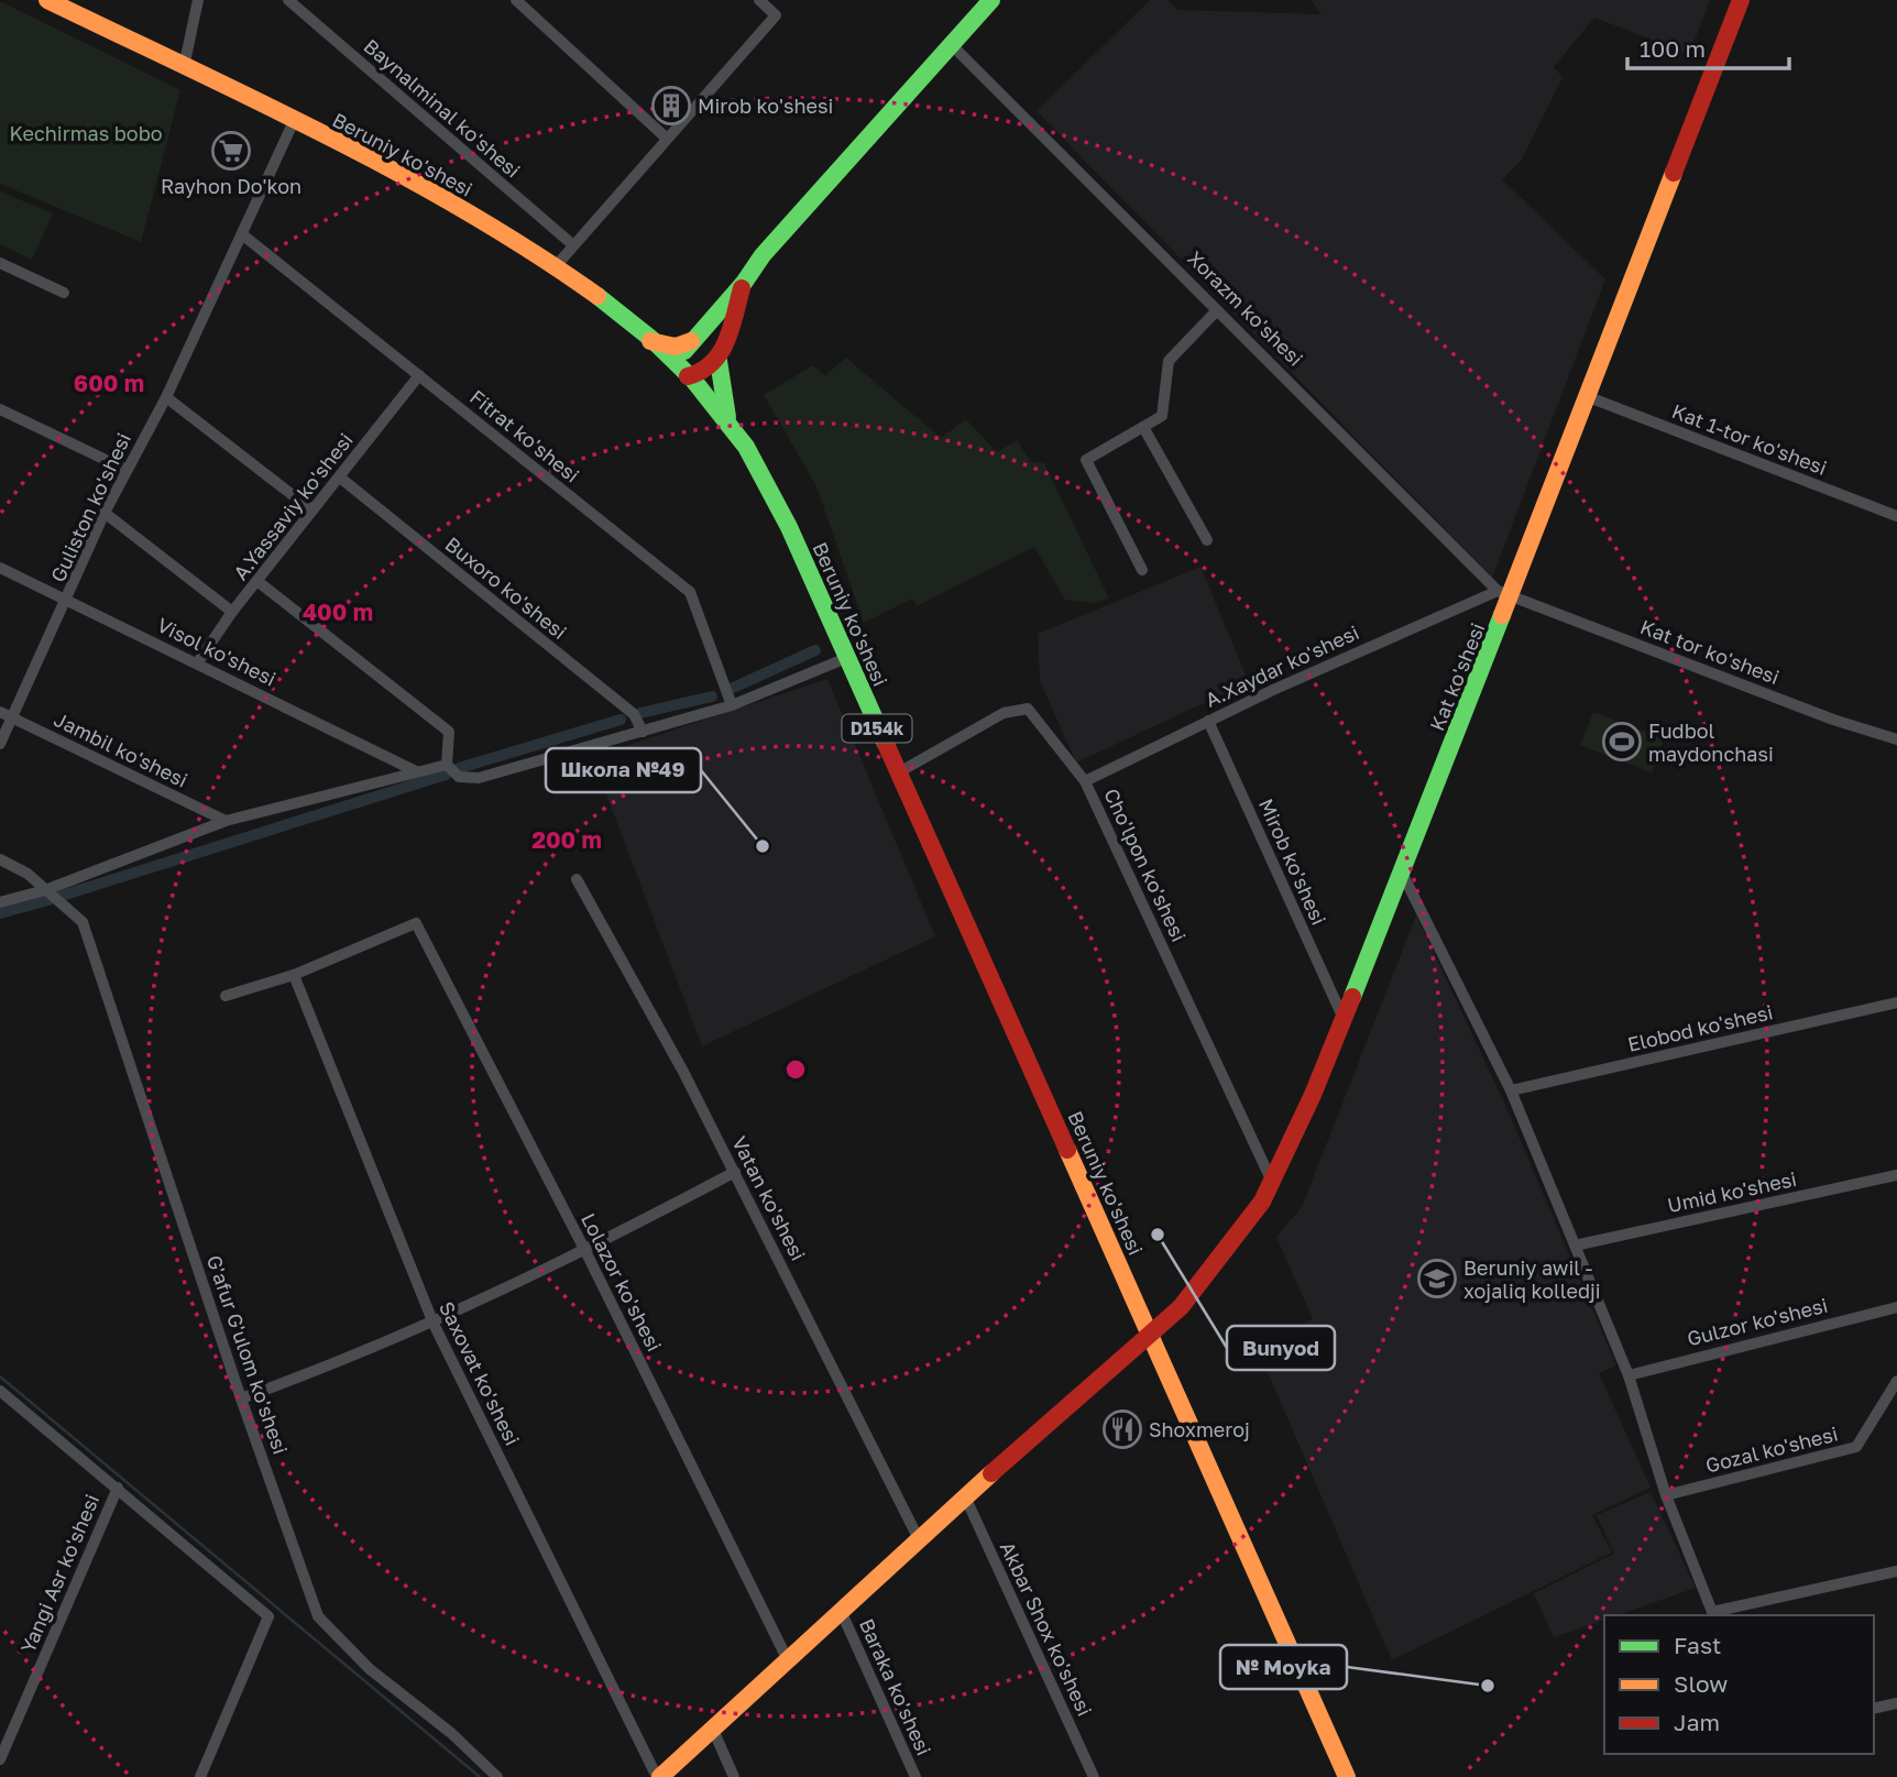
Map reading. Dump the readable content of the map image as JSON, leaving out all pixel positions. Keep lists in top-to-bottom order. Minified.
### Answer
{"streets":{"street":["Baynalminal ko'shesi","Beruniy ko'shesi","Xorazm ko'shesi","Fitrat ko'shesi","Kat 1-tor ko'shesi","A.Yassaviy ko'shesi","Guliston ko'shesi","Buxoro ko'shesi","Visol ko'shesi","Kat tor ko'shesi","A.Xaydar ko'shesi","Kat ko'shesi","D154k","Jambil ko'shesi","Mirob ko'shesi","Cho'lpon ko'shesi","Elobod ko'shesi","Umid ko'shesi","Vatan ko'shesi","Lolazor ko'shesi","Gulzor ko'shesi","G'afur G'ulom ko'shesi","Saxovat ko'shesi","Gozal ko'shesi","Yangi Asr ko'shesi","Akbar Shox ko'shesi","Baraka ko'shesi"]},"crossings":[["Beruniy ko'shesi","Guliston ko'shesi"],["Beruniy ko'shesi","Kat ko'shesi"],["Beruniy ko'shesi","Cho'lpon ko'shesi"],["Xorazm ko'shesi","Kat tor ko'shesi"],["Xorazm ko'shesi","A.Xaydar ko'shesi"],["Xorazm ko'shesi","Kat ko'shesi"],["Fitrat ko'shesi","A.Yassaviy ko'shesi"],["Fitrat ko'shesi","Guliston ko'shesi"],["Kat 1-tor ko'shesi","Kat ko'shesi"],["A.Yassaviy ko'shesi","Buxoro ko'shesi"],["A.Yassaviy ko'shesi","Visol ko'shesi"],["Guliston ko'shesi","Visol ko'shesi"],["Guliston ko'shesi","Jambil ko'shesi"],["Kat tor ko'shesi","A.Xaydar ko'shesi"],["Kat tor ko'shesi","Kat ko'shesi"],["A.Xaydar ko'shesi","Kat ko'shesi"],["A.Xaydar ko'shesi","Mirob ko'shesi"],["A.Xaydar ko'shesi","Cho'lpon ko'shesi"],["Kat ko'shesi","Mirob ko'shesi"],["Kat ko'shesi","Cho'lpon ko'shesi"],["Kat ko'shesi","Vatan ko'shesi"],["Kat ko'shesi","Lolazor ko'shesi"],["Kat ko'shesi","Saxovat ko'shesi"],["Kat ko'shesi","Akbar Shox ko'shesi"],["Kat ko'shesi","Baraka ko'shesi"],["Lolazor ko'shesi","Saxovat ko'shesi"]],"parks":["Kechirmas bobo"],"places":{"building":["Mirob ko'shesi"],"supermarket":["Rayhon Do'kon"],"sports":["Fudbol maydonchasi"],"other":["Школа №49","Bunyod","№ Moyka"],"school or university":["Beruniy awil - xojaliq kolledji"],"restaurant":["Shoxmeroj"]},"legend":["Fast","Slow","Jam"],"scale_bar":"100 m","rings":["600 m","400 m","200 m"]}
